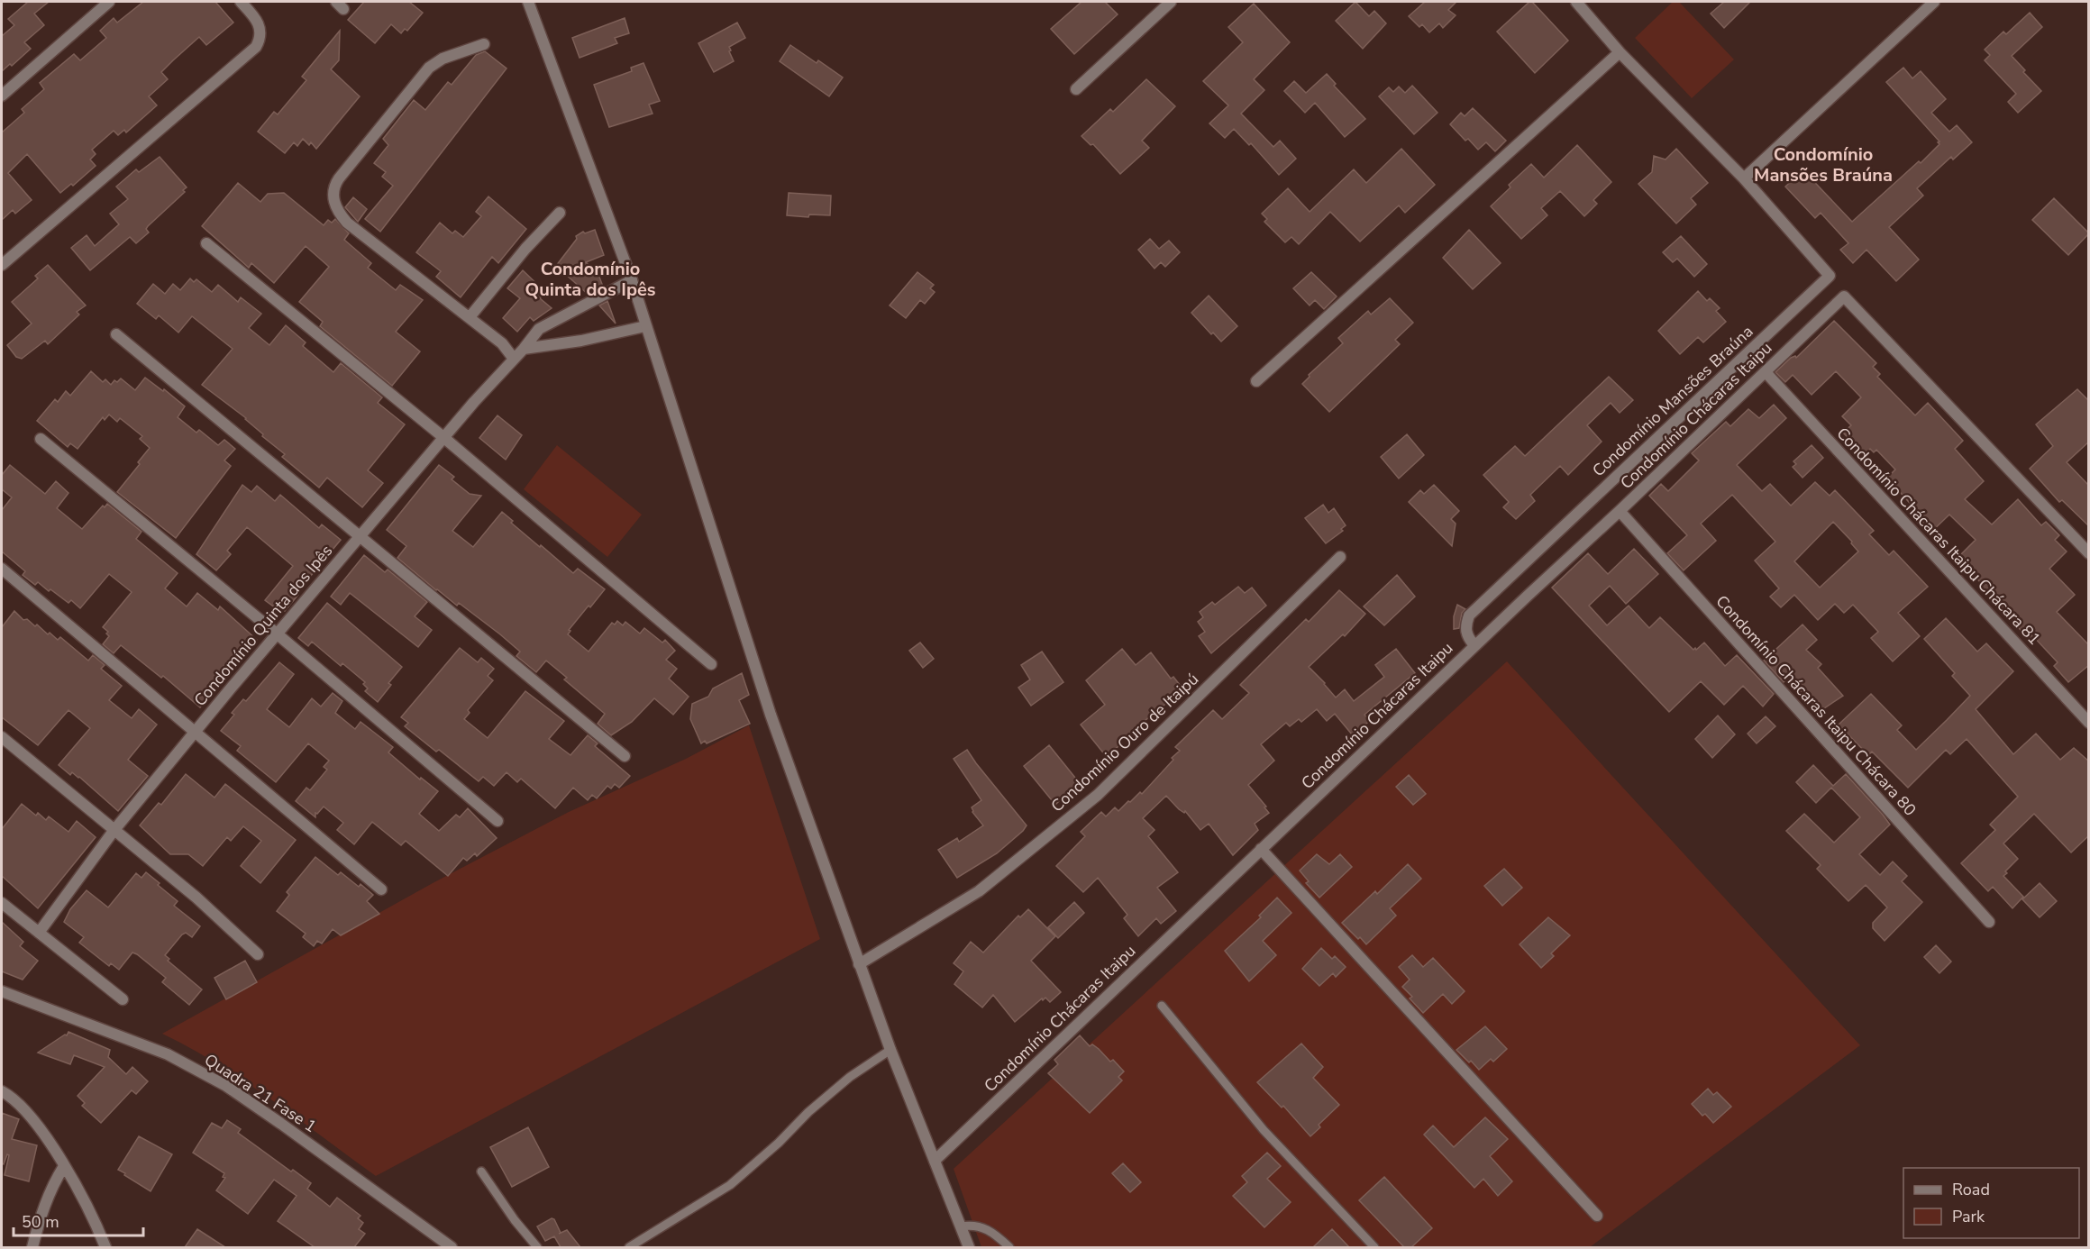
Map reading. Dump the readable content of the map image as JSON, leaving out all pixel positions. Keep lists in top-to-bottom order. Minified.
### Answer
{"streets":{"street":["Condomínio Mansões Braúna","Condomínio Chácaras Itaipu","Condomínio Chácaras Itaipu Chácara 81","Condomínio Quinta dos Ipês","Condomínio Chácaras Itaipu Chácara 80","Condomínio Ouro de Itaipú","Quadra 21 Fase 1"]},"crossings":[["Condomínio Mansões Braúna","Condomínio Chácaras Itaipu"],["Condomínio Chácaras Itaipu","Condomínio Chácaras Itaipu Chácara 81"],["Condomínio Chácaras Itaipu","Condomínio Chácaras Itaipu Chácara 80"]],"districts":["Condomínio Mansões Braúna","Condomínio Quinta dos Ipês"],"legend":["Road","Park"],"scale_bar":"50 m"}
